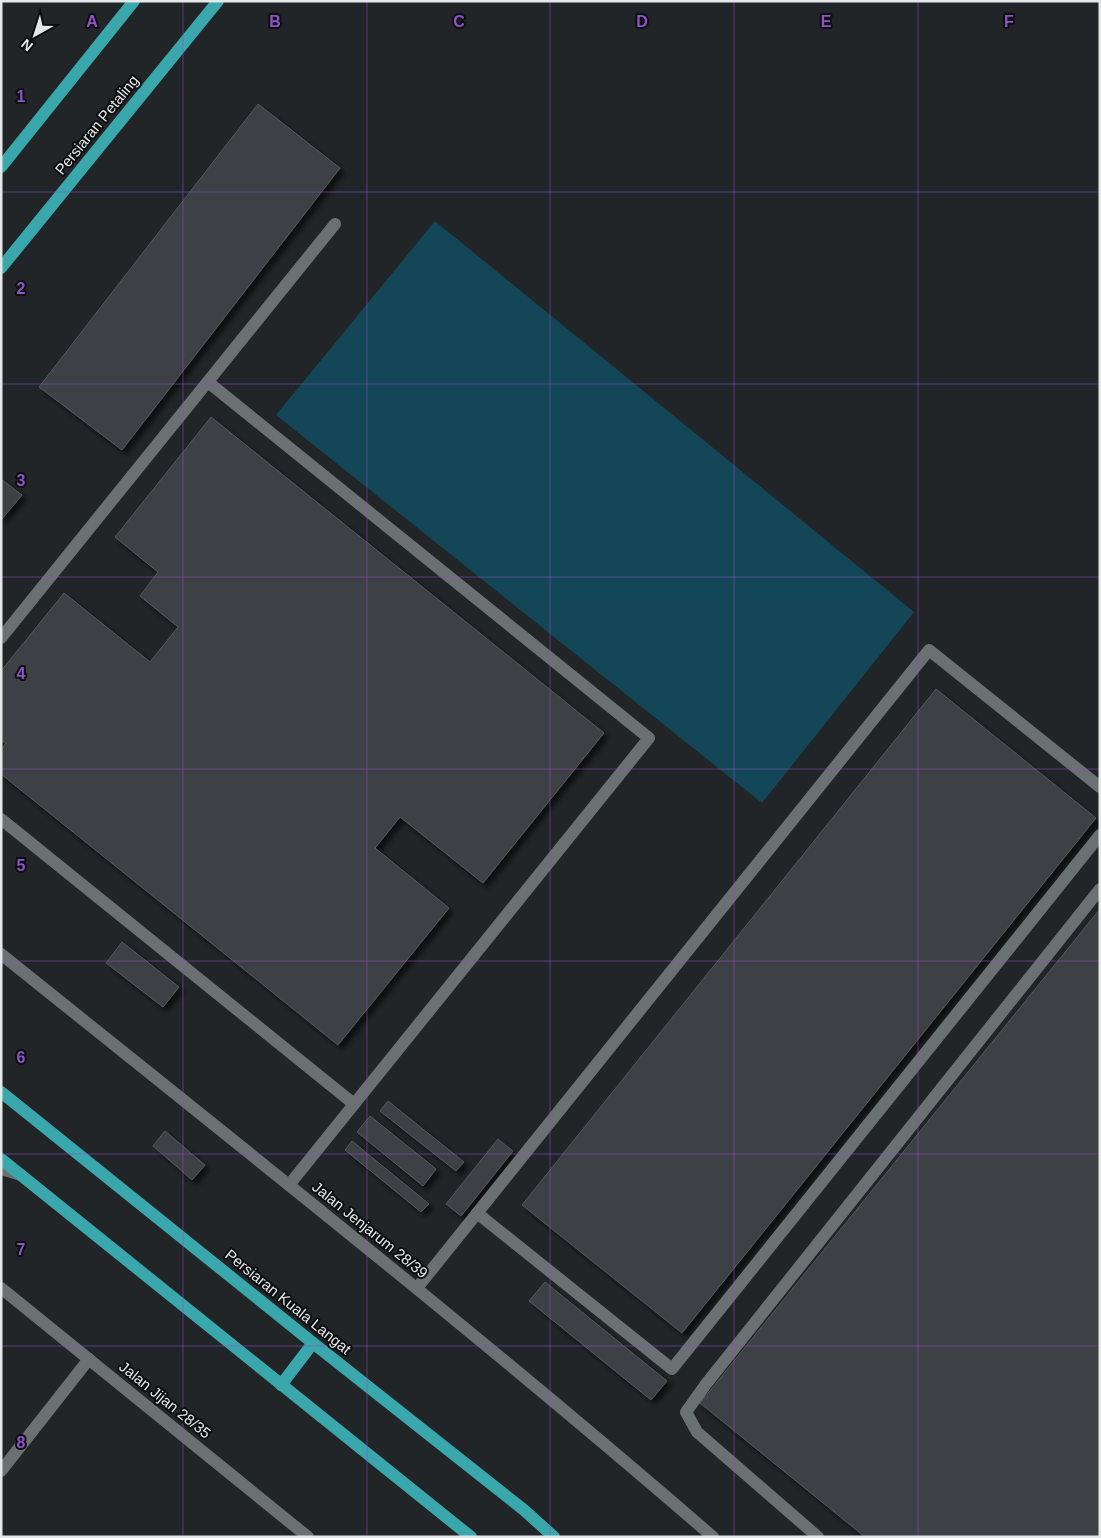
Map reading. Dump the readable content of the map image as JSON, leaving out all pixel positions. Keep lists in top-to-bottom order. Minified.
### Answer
{"streets":{"main road":["Persiaran Petaling","Persiaran Kuala Langat"],"street":["Jalan Jenjarum 28/39","Jalan Jijan 28/35"]},"north":"bottom left","grid":{"columns":["A","B","C","D","E","F"],"rows":["1","2","3","4","5","6","7","8"]}}
